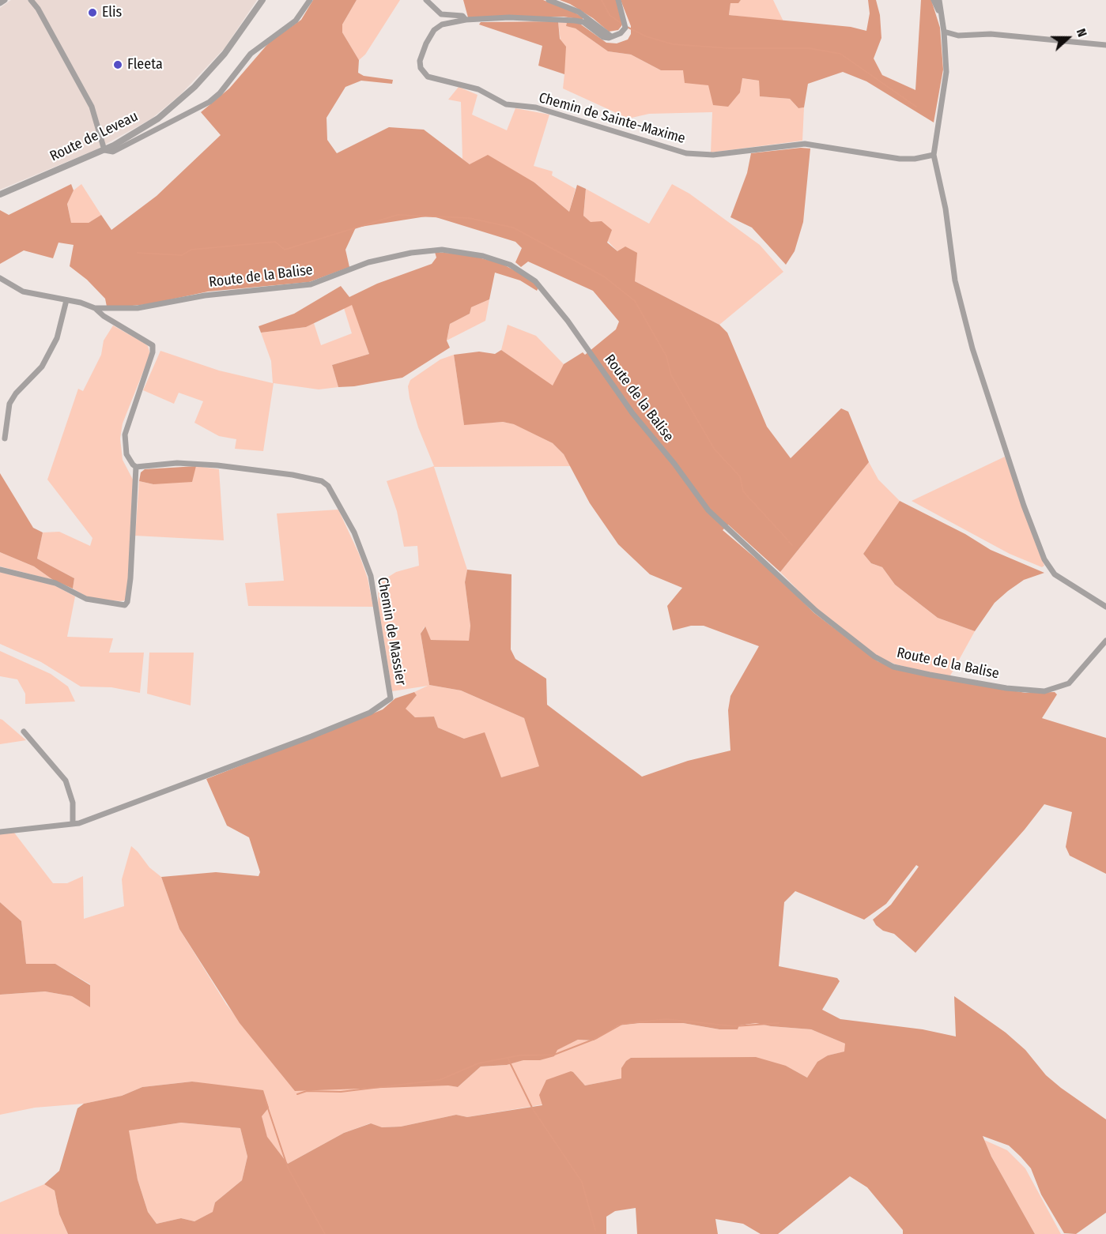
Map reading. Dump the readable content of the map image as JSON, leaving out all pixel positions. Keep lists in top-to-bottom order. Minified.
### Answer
{"streets":{"street":["Chemin de Sainte-Maxime","Route de Leveau","Route de la Balise","Chemin de Massier"]},"places":["Elis","Fleeta"],"north":"right"}
